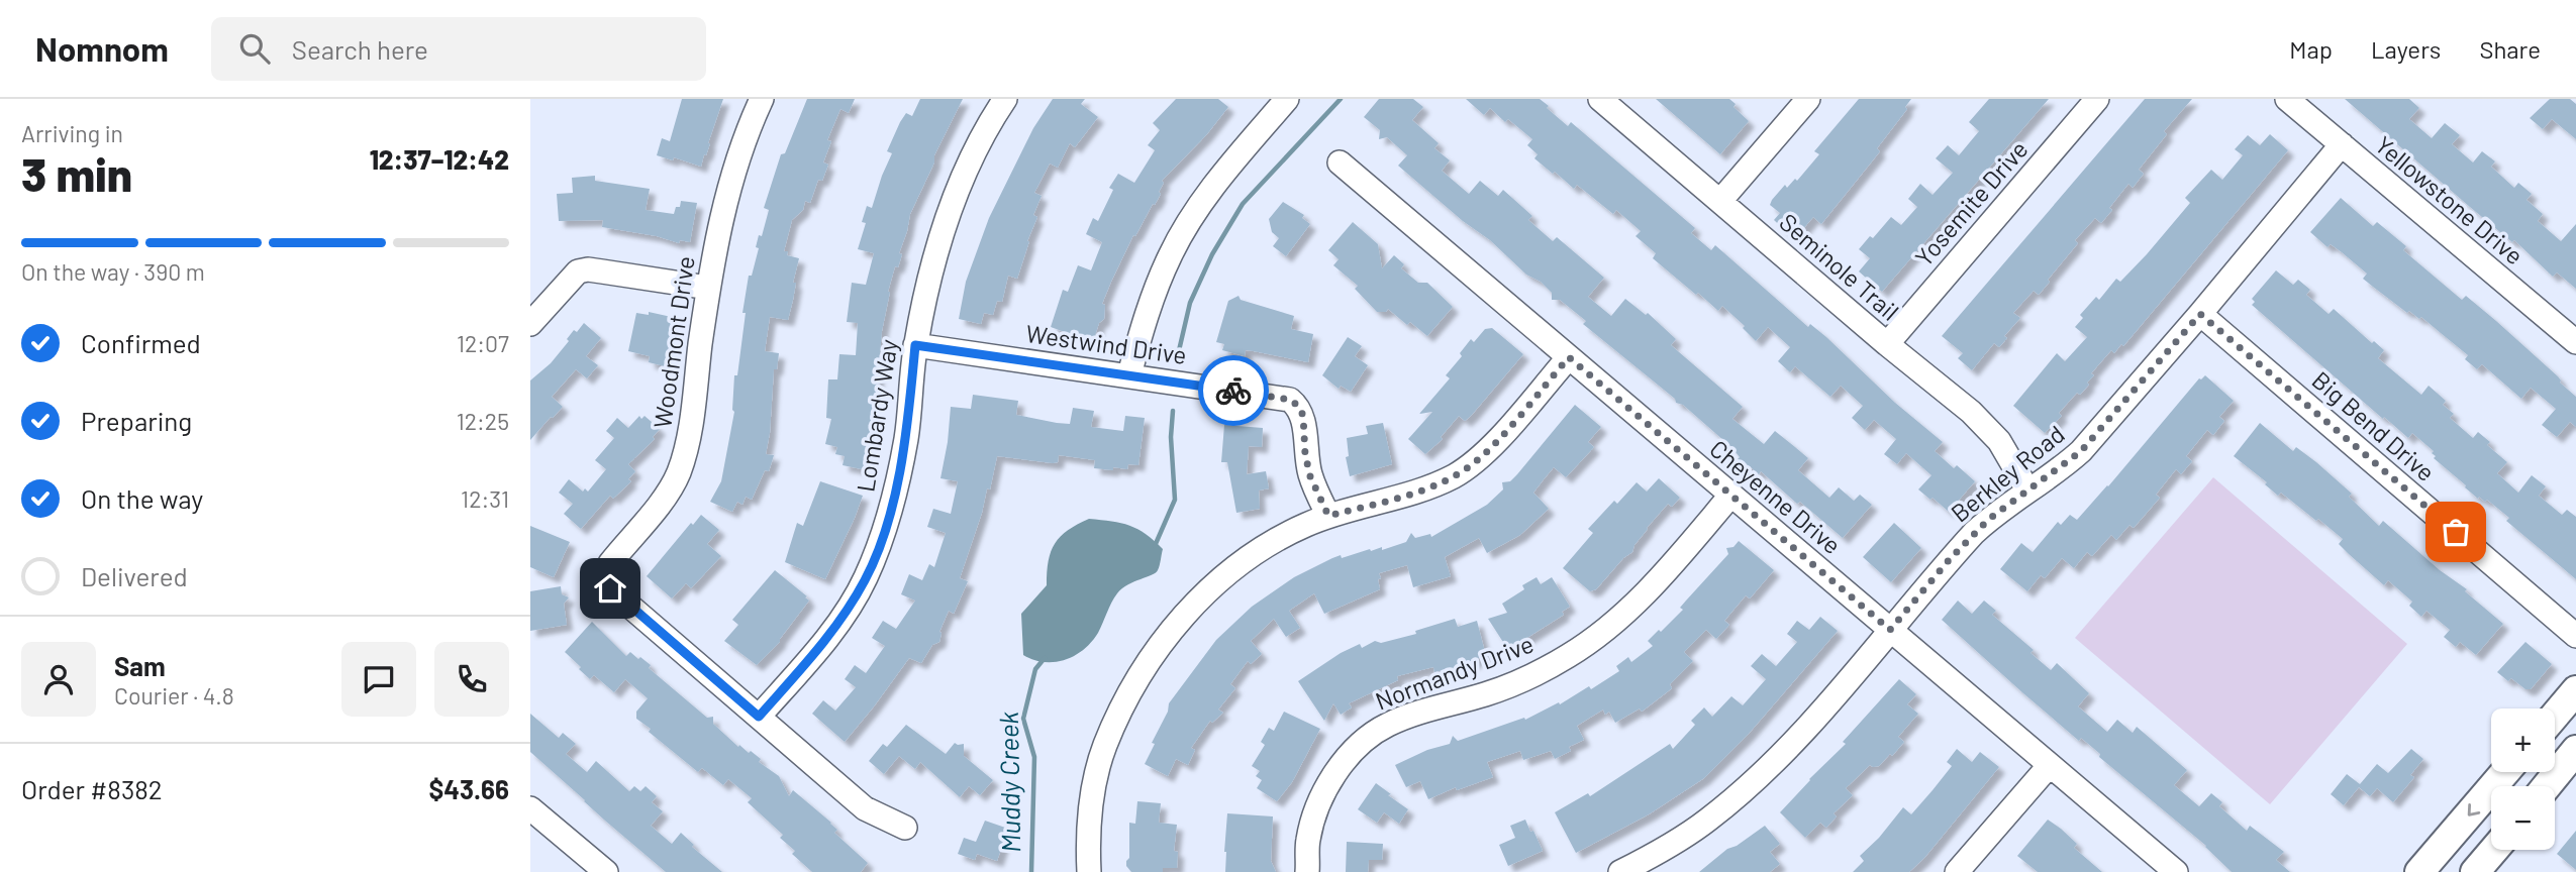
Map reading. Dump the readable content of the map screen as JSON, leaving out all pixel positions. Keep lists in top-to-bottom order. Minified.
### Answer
{"streets":{"street":["Yellowstone Drive","Yosemite Drive","Seminole Trail","Woodmont Drive","Westwind Drive","Lombardy Way","Big Bend Drive","Berkley Road","Cheyenne Drive","Normandy Drive"]},"crossings":[["Yellowstone Drive","Berkley Road"],["Yosemite Drive","Seminole Trail"],["Seminole Trail","Berkley Road"],["Woodmont Drive","Lombardy Way"],["Westwind Drive","Lombardy Way"],["Big Bend Drive","Berkley Road"],["Berkley Road","Cheyenne Drive"],["Cheyenne Drive","Normandy Drive"]],"water":["Muddy Creek"],"page":{"header":"Nomnom","search":"Search here","nav":["Map","Layers","Share"],"heading":["3 min","Arriving in","12:37–12:42"],"panel":["Sam","Courier · 4.8","Order #8382","$43.66"],"bar":"On the way · 390 m","list":[["Confirmed","12:07"],["Preparing","12:25"],["On the way","12:31"],"Delivered"],"map_buttons":["+","−"]}}
